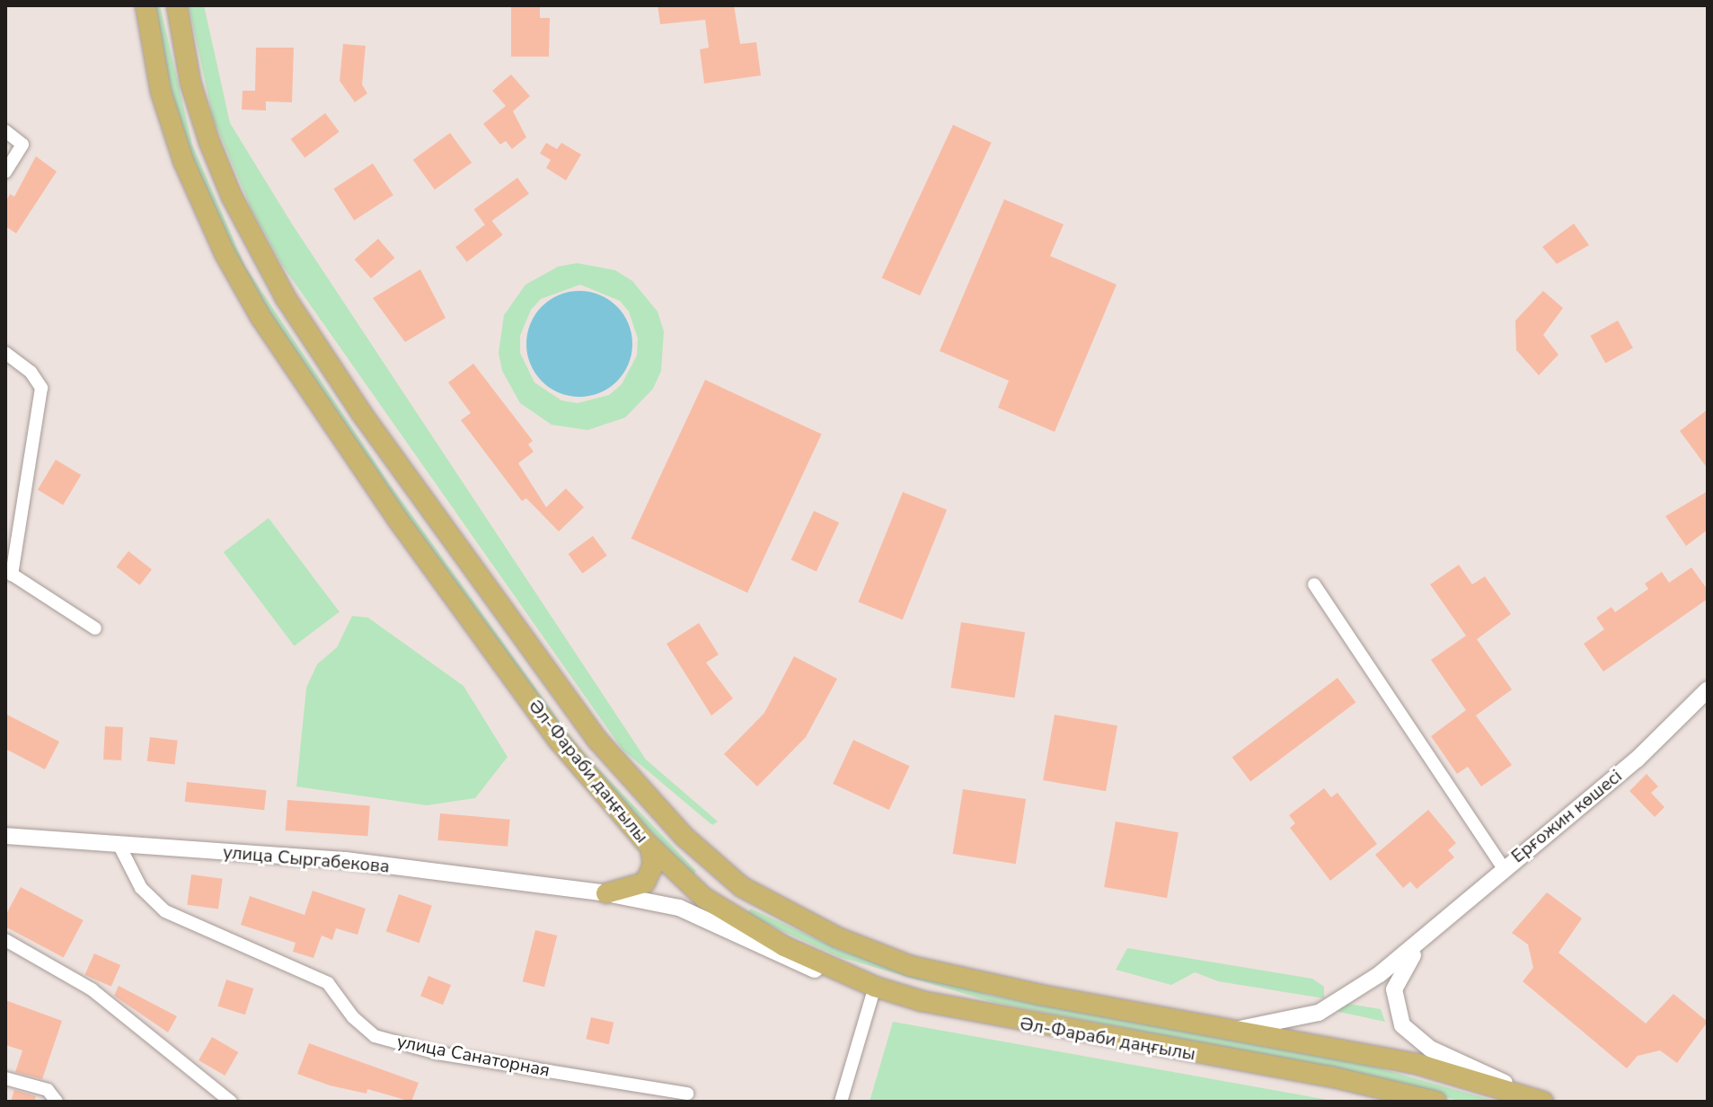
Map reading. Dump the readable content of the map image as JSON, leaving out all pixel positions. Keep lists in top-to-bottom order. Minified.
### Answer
{"streets":{"main road":["Әл-Фараби даңғылы"],"street":["Ерғожин көшесі","улица Сыргабекова","улица Санаторная"]},"crossings":[["Әл-Фараби даңғылы","Ерғожин көшесі"],["Әл-Фараби даңғылы","улица Сыргабекова"],["улица Сыргабекова","улица Санаторная"]]}
